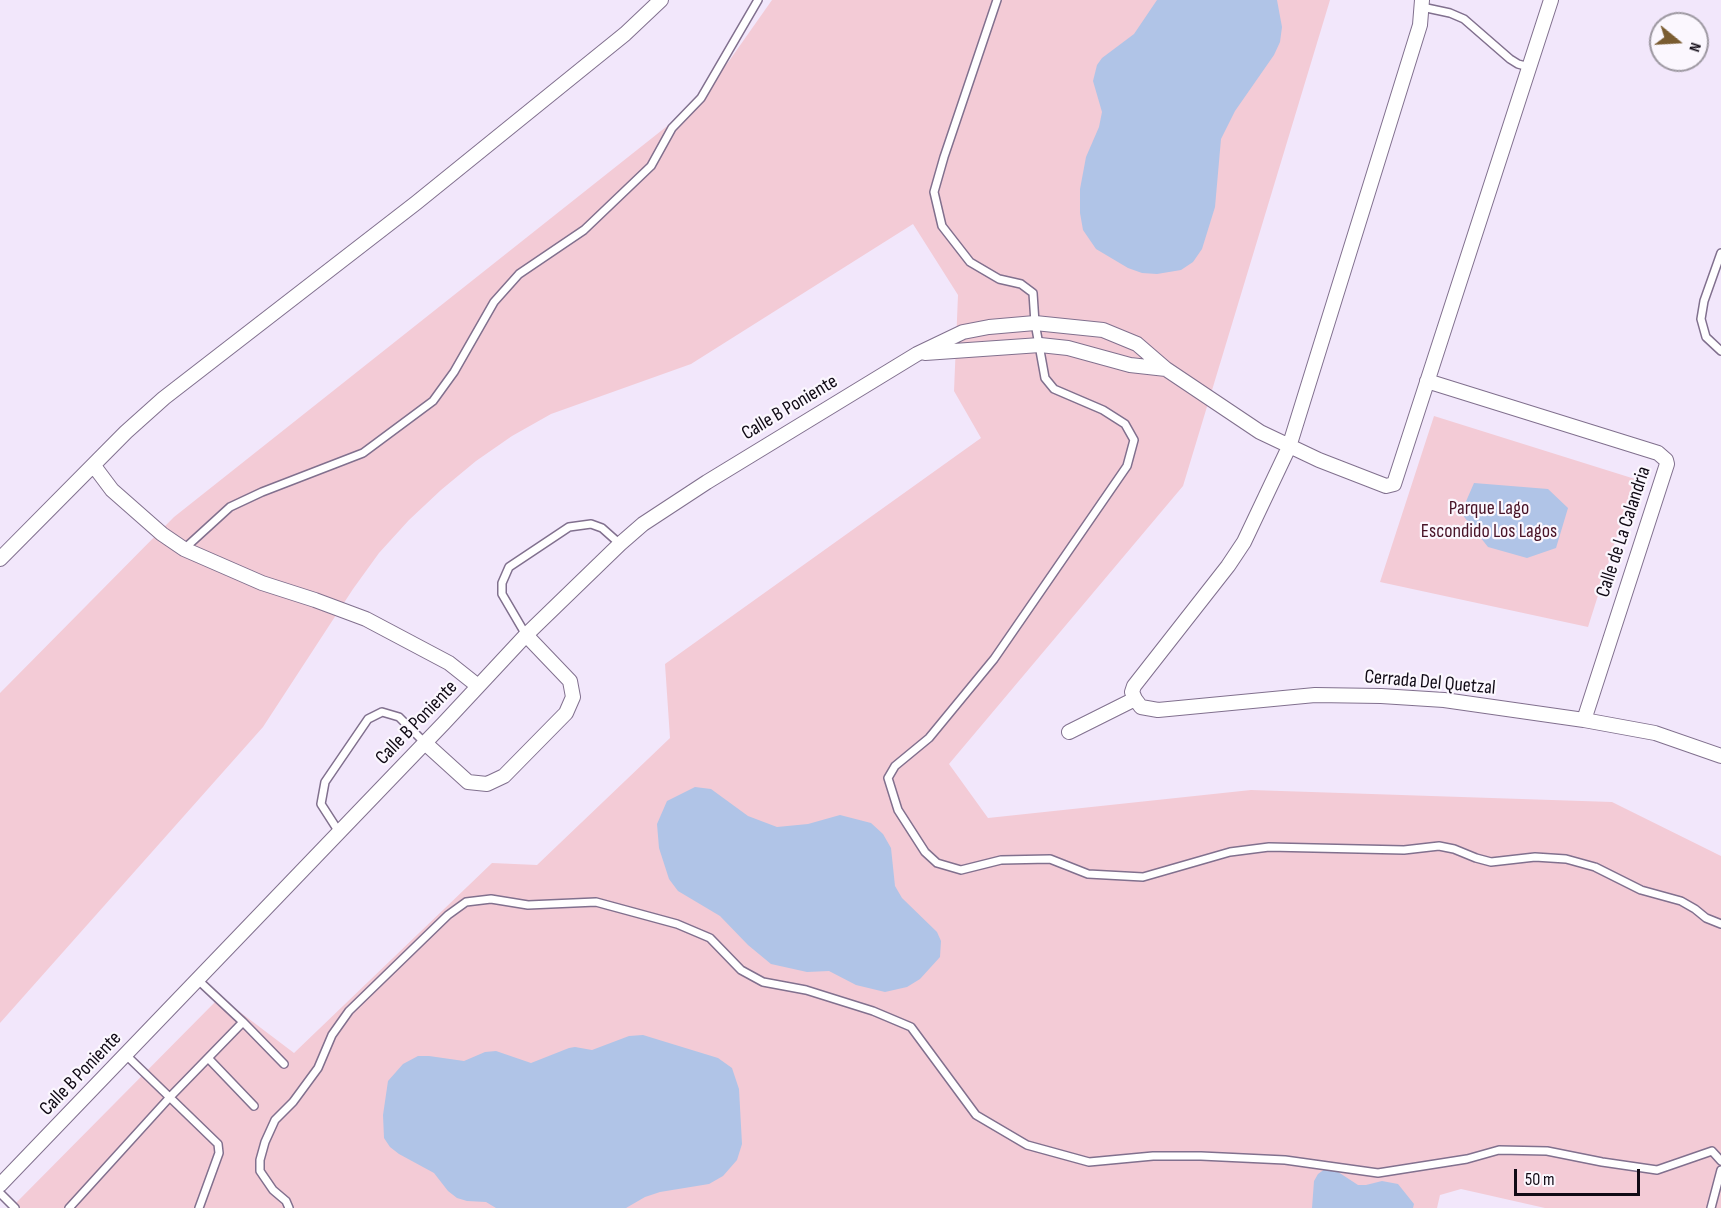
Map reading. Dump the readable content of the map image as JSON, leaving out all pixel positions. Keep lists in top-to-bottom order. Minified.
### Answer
{"streets":{"street":["Calle B Poniente","Calle de La Calandria","Cerrada Del Quetzal"]},"crossings":[["Calle de La Calandria","Cerrada Del Quetzal"]],"parks":["Parque Lago Escondido Los Lagos"],"scale_bar":"50 m","north":"right"}
